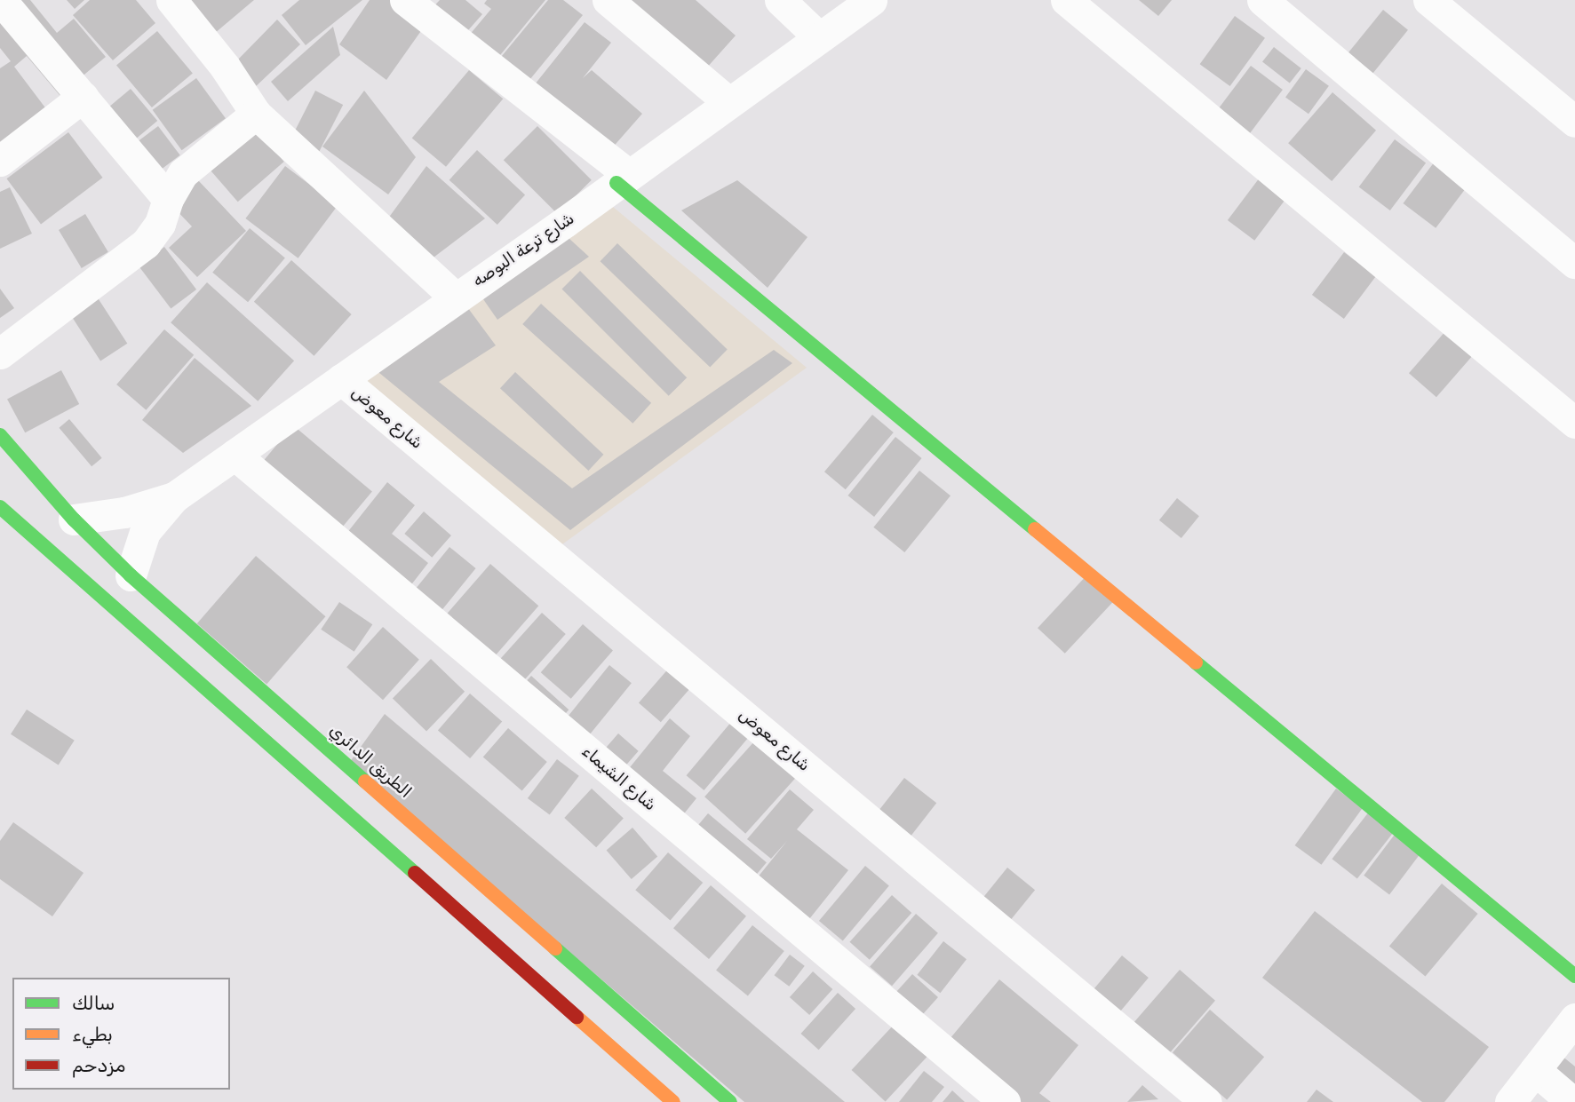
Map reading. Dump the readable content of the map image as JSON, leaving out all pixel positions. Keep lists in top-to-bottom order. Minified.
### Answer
{"streets":{"main road":["الطريق الدائري"],"street":["شارع ترعة البوصه","شارع معوض","شارع الشيماء"]},"crossings":[["شارع ترعة البوصه","شارع معوض"],["شارع ترعة البوصه","شارع الشيماء"]],"legend":["سالك","بطيء","مزدحم"]}
